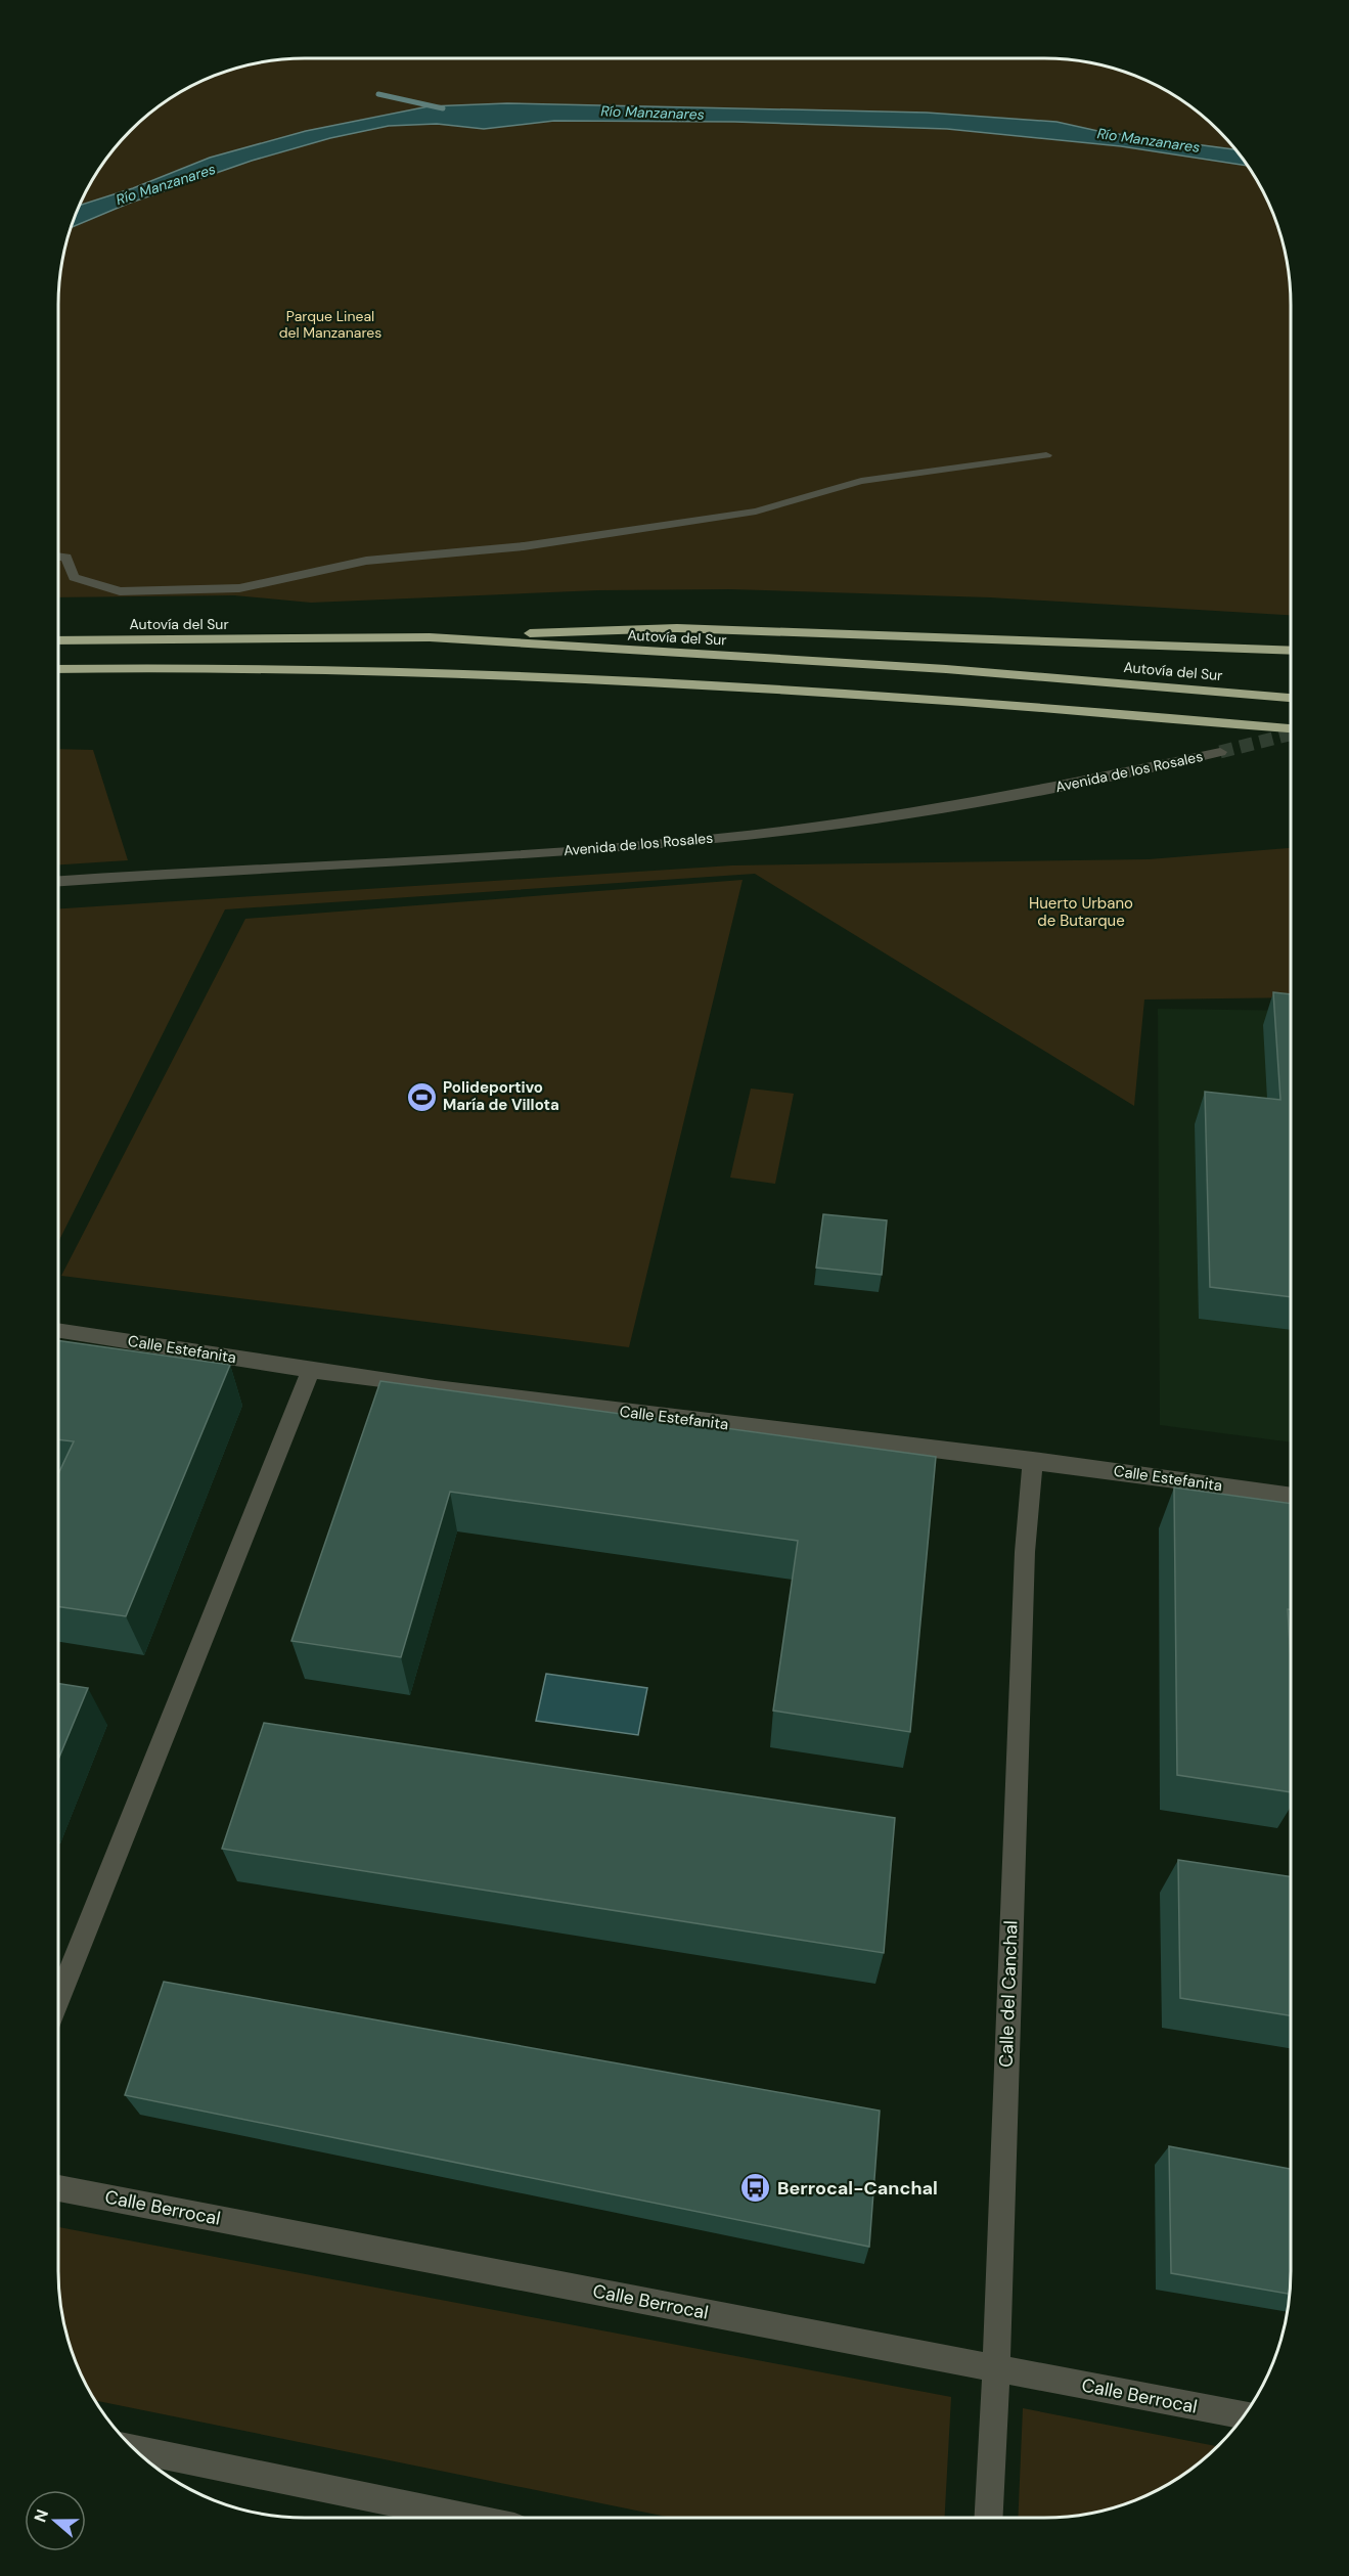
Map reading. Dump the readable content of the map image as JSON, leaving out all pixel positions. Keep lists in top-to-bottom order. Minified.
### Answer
{"streets":{"highway":["Autovía del Sur"],"street":["Avenida de los Rosales","Calle Estefanita","Calle del Canchal","Calle Berrocal"]},"crossings":[["Calle Estefanita","Calle del Canchal"],["Calle del Canchal","Calle Berrocal"]],"water":["Río Manzanares"],"parks":["Parque Lineal del Manzanares","Huerto Urbano de Butarque"],"places":{"sports":["Polideportivo María de Villota"],"bus stop":["Berrocal-Canchal"]},"north":"left"}
